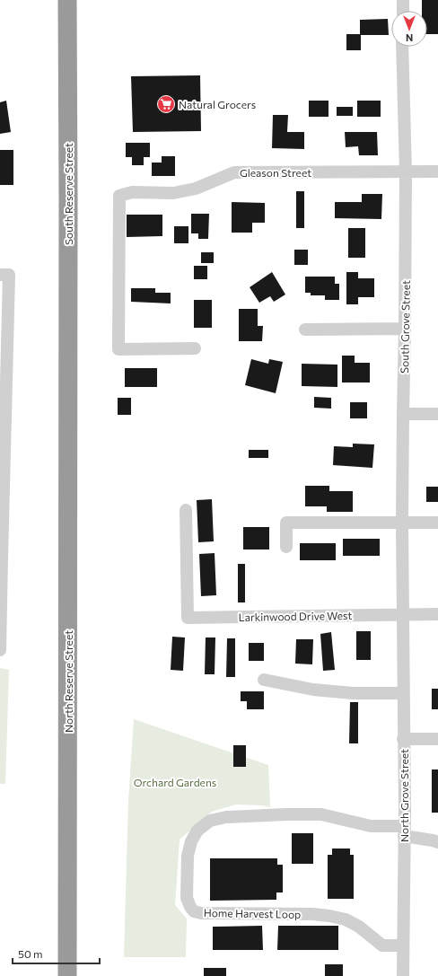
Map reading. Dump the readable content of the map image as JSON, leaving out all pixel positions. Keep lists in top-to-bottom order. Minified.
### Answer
{"streets":{"highway":["South Reserve Street","North Reserve Street"],"street":["Gleason Street","South Grove Street","Larkinwood Drive West","North Grove Street","Home Harvest Loop"]},"crossings":[["Gleason Street","South Grove Street"],["South Reserve Street","North Reserve Street"],["South Grove Street","Larkinwood Drive West"],["South Grove Street","North Grove Street"],["Larkinwood Drive West","North Grove Street"],["North Grove Street","Home Harvest Loop"]],"parks":["Orchard Gardens"],"places":{"supermarket":["Natural Grocers"]},"scale_bar":"50 m","north":"bottom"}
